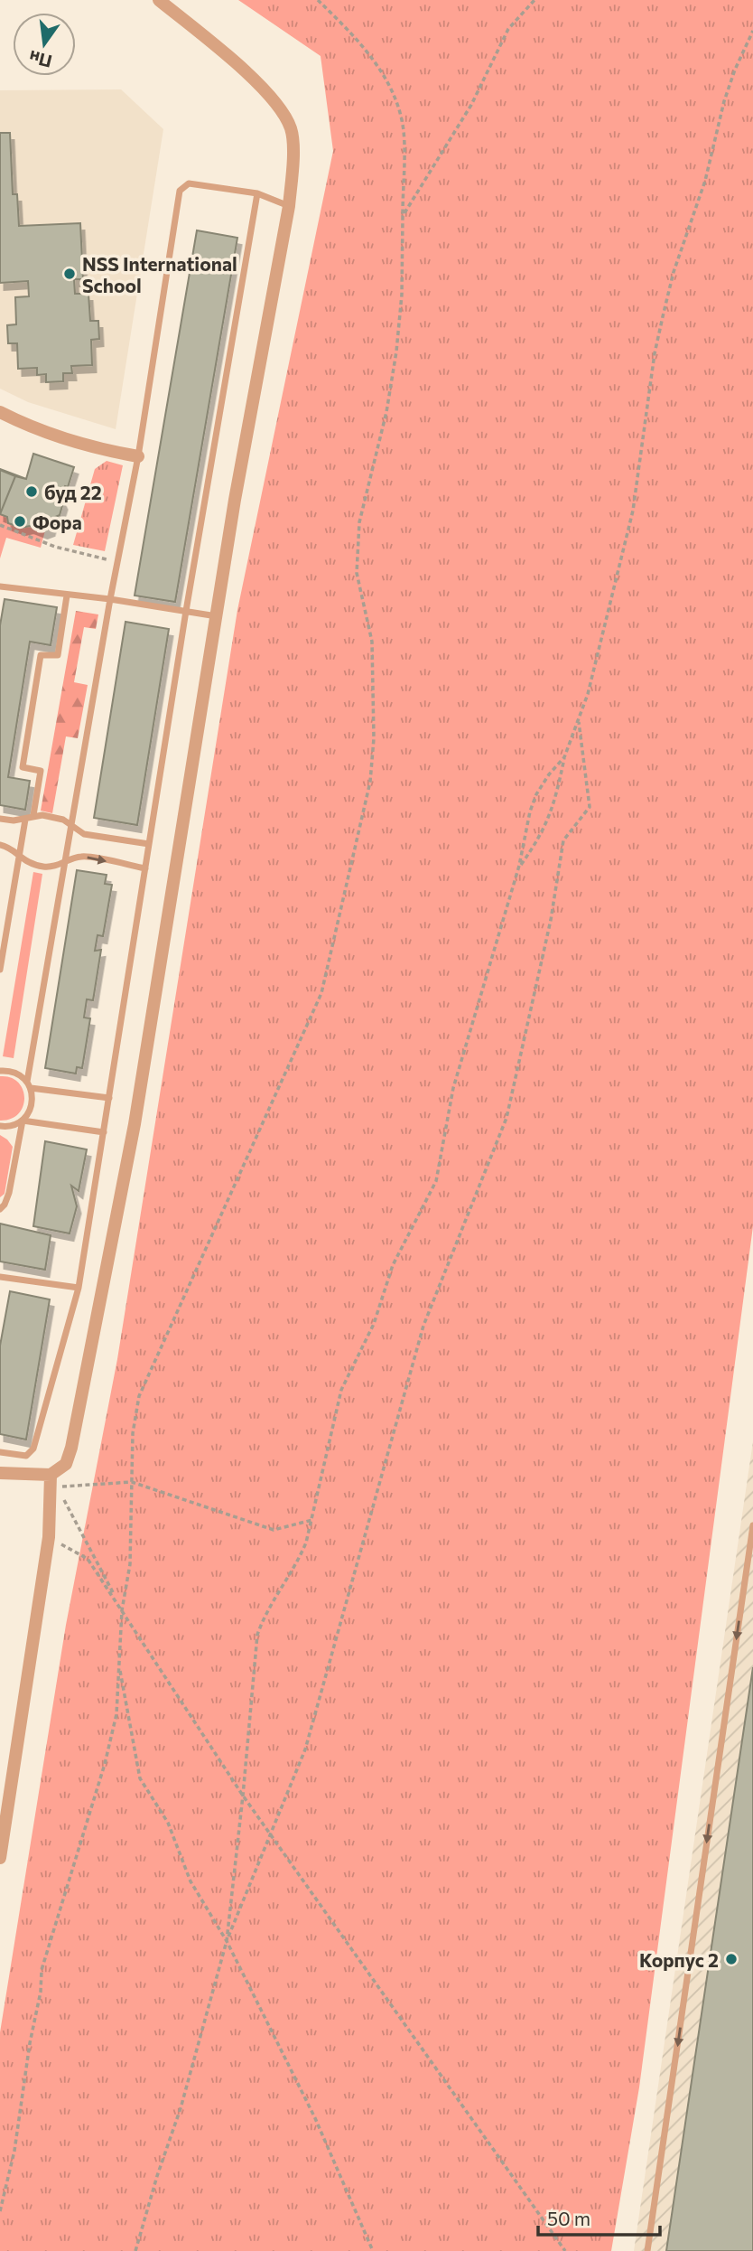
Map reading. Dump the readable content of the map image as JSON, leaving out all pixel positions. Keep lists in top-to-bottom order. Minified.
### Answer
{"places":["NSS International School","буд 22","Фора","Корпус 2"],"scale_bar":"50 m","north":"bottom"}
